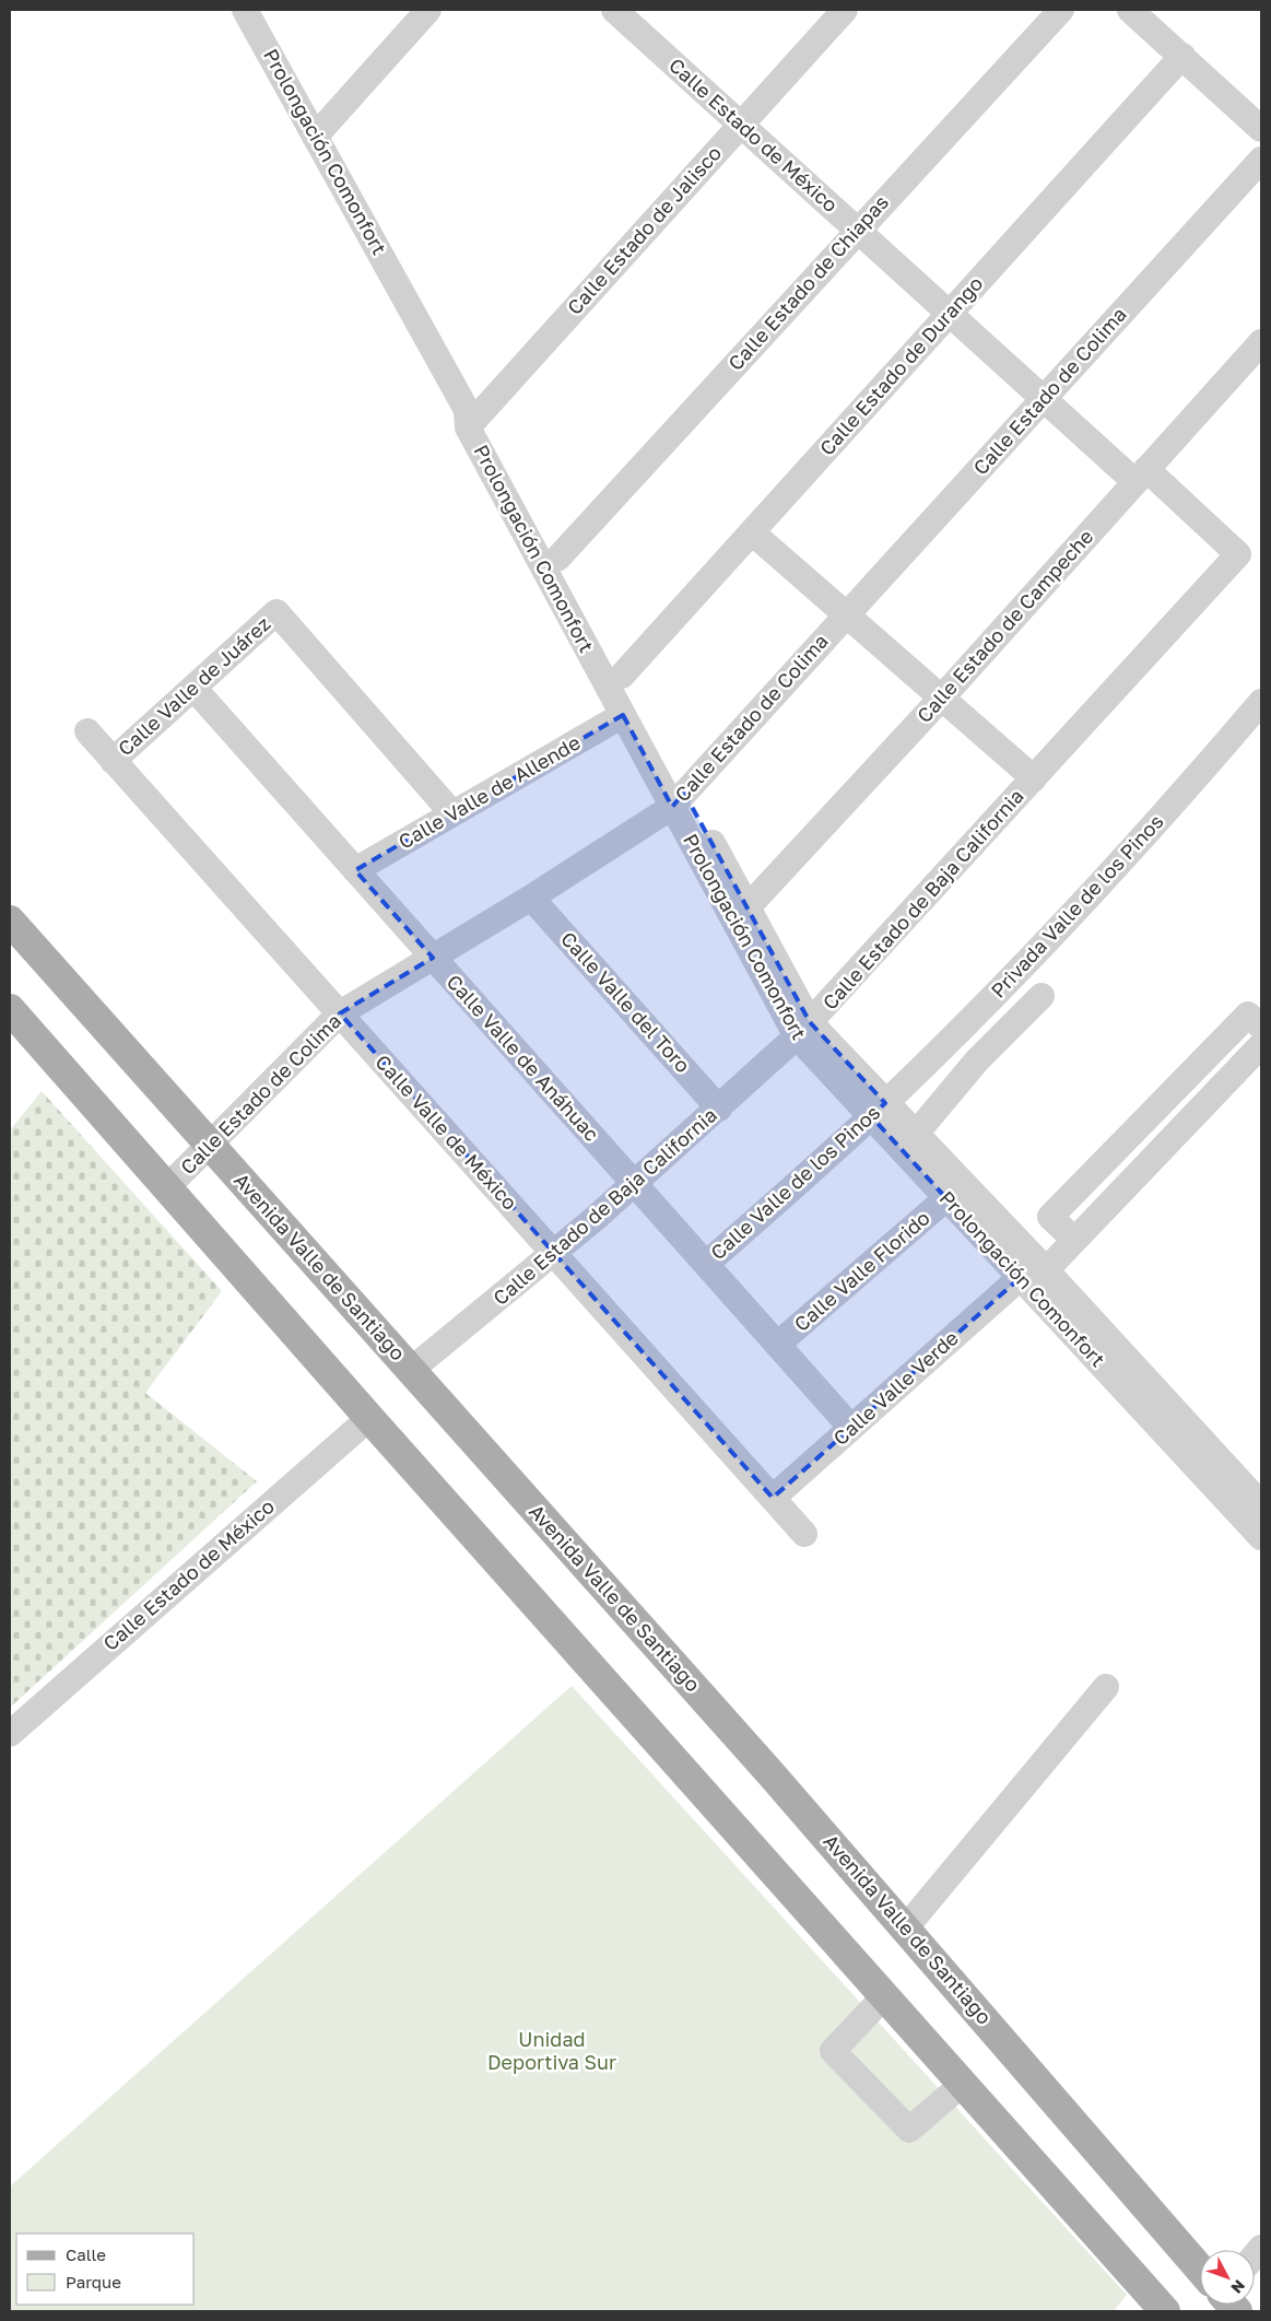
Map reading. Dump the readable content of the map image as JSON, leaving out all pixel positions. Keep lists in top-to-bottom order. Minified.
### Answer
{"streets":{"main road":["Avenida Valle de Santiago"],"street":["Calle Estado de México","Prolongación Comonfort","Calle Estado de Jalisco","Calle Estado de Chiapas","Calle Estado de Durango","Calle Estado de Colima","Calle Estado de Campeche","Calle Valle de Juárez","Calle Valle de Allende","Calle Estado de Baja California","Privada Valle de los Pinos","Calle Valle del Toro","Calle Valle de Anáhuac","Calle Valle de México","Calle Valle de los Pinos","Calle Valle Florido","Calle Valle Verde"]},"crossings":[["Calle Estado de México","Calle Estado de Jalisco"],["Calle Estado de México","Calle Estado de Chiapas"],["Calle Estado de México","Calle Estado de Durango"],["Calle Estado de México","Calle Estado de Colima"],["Calle Estado de México","Calle Estado de Campeche"],["Calle Estado de México","Calle Estado de Baja California"],["Prolongación Comonfort","Calle Estado de Jalisco"],["Prolongación Comonfort","Calle Estado de Chiapas"],["Prolongación Comonfort","Calle Estado de Durango"],["Prolongación Comonfort","Calle Estado de Colima"],["Prolongación Comonfort","Calle Estado de Campeche"],["Prolongación Comonfort","Calle Valle de Allende"],["Prolongación Comonfort","Calle Estado de Baja California"],["Prolongación Comonfort","Privada Valle de los Pinos"],["Prolongación Comonfort","Calle Valle de los Pinos"],["Prolongación Comonfort","Calle Valle Florido"],["Prolongación Comonfort","Calle Valle Verde"],["Calle Estado de Colima","Calle Valle del Toro"],["Calle Estado de Colima","Calle Valle de Anáhuac"],["Calle Estado de Colima","Calle Valle de México"],["Calle Estado de Colima","Avenida Valle de Santiago"],["Calle Valle de Juárez","Calle Valle de Allende"],["Calle Valle de Juárez","Calle Valle de Anáhuac"],["Calle Valle de Juárez","Calle Valle de México"],["Calle Valle de Allende","Calle Valle de Anáhuac"],["Calle Estado de Baja California","Calle Valle del Toro"],["Calle Estado de Baja California","Calle Valle de Anáhuac"],["Calle Estado de Baja California","Calle Valle de México"],["Calle Estado de Baja California","Avenida Valle de Santiago"],["Privada Valle de los Pinos","Calle Valle de los Pinos"],["Calle Valle de Anáhuac","Calle Valle de los Pinos"],["Calle Valle de Anáhuac","Calle Valle Florido"],["Calle Valle de Anáhuac","Calle Valle Verde"],["Calle Valle de México","Calle Valle Verde"]],"parks":["Unidad Deportiva Sur"],"legend":["Calle","Parque"],"north":"bottom right"}
